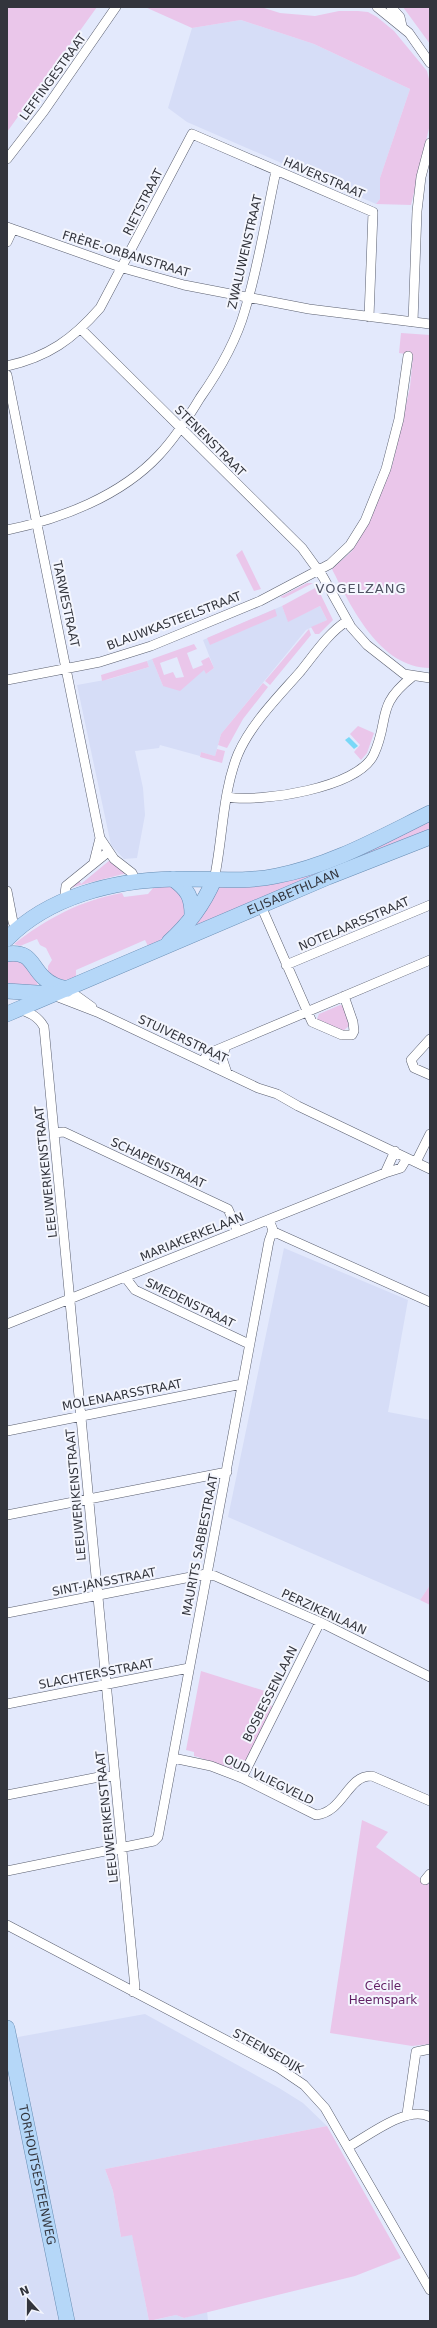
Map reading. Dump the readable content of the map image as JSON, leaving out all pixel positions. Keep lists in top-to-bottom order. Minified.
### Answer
{"streets":{"main road":["ELISABETHLAAN","TORHOUTSESTEENWEG"],"street":["LEFFINGESTRAAT","HAVERSTRAAT","RIETSTRAAT","ZWALUWENSTRAAT","FRÈRE-ORBANSTRAAT","STENENSTRAAT","TARWESTRAAT","BLAUWKASTEELSTRAAT","NOTELAARSSTRAAT","STUIVERSTRAAT","SCHAPENSTRAAT","LEEUWERIKENSTRAAT","MARIAKERKELAAN","SMEDENSTRAAT","MOLENAARSSTRAAT","MAURITS SABBESTRAAT","SINT-JANSSTRAAT","PERZIKENLAAN","SLACHTERSSTRAAT","BOSBESSENLAAN","OUD VLIEGVELD","STEENSEDIJK"]},"crossings":[["HAVERSTRAAT","RIETSTRAAT"],["HAVERSTRAAT","ZWALUWENSTRAAT"],["HAVERSTRAAT","FRÈRE-ORBANSTRAAT"],["RIETSTRAAT","FRÈRE-ORBANSTRAAT"],["RIETSTRAAT","STENENSTRAAT"],["ZWALUWENSTRAAT","FRÈRE-ORBANSTRAAT"],["ZWALUWENSTRAAT","STENENSTRAAT"],["ZWALUWENSTRAAT","TARWESTRAAT"],["STENENSTRAAT","BLAUWKASTEELSTRAAT"],["TARWESTRAAT","BLAUWKASTEELSTRAAT"],["TARWESTRAAT","ELISABETHLAAN"],["ELISABETHLAAN","STUIVERSTRAAT"],["ELISABETHLAAN","LEEUWERIKENSTRAAT"],["STUIVERSTRAAT","MARIAKERKELAAN"],["SCHAPENSTRAAT","LEEUWERIKENSTRAAT"],["SCHAPENSTRAAT","MARIAKERKELAAN"],["LEEUWERIKENSTRAAT","MARIAKERKELAAN"],["LEEUWERIKENSTRAAT","MOLENAARSSTRAAT"],["LEEUWERIKENSTRAAT","MAURITS SABBESTRAAT"],["LEEUWERIKENSTRAAT","SINT-JANSSTRAAT"],["LEEUWERIKENSTRAAT","SLACHTERSSTRAAT"],["LEEUWERIKENSTRAAT","STEENSEDIJK"],["MARIAKERKELAAN","SMEDENSTRAAT"],["MARIAKERKELAAN","MAURITS SABBESTRAAT"],["SMEDENSTRAAT","MAURITS SABBESTRAAT"],["MOLENAARSSTRAAT","MAURITS SABBESTRAAT"],["MAURITS SABBESTRAAT","SINT-JANSSTRAAT"],["MAURITS SABBESTRAAT","PERZIKENLAAN"],["MAURITS SABBESTRAAT","SLACHTERSSTRAAT"],["MAURITS SABBESTRAAT","OUD VLIEGVELD"],["SINT-JANSSTRAAT","PERZIKENLAAN"],["PERZIKENLAAN","BOSBESSENLAAN"],["BOSBESSENLAAN","OUD VLIEGVELD"]],"districts":["VOGELZANG"],"parks":["Cécile Heemspark"],"north":"top"}
